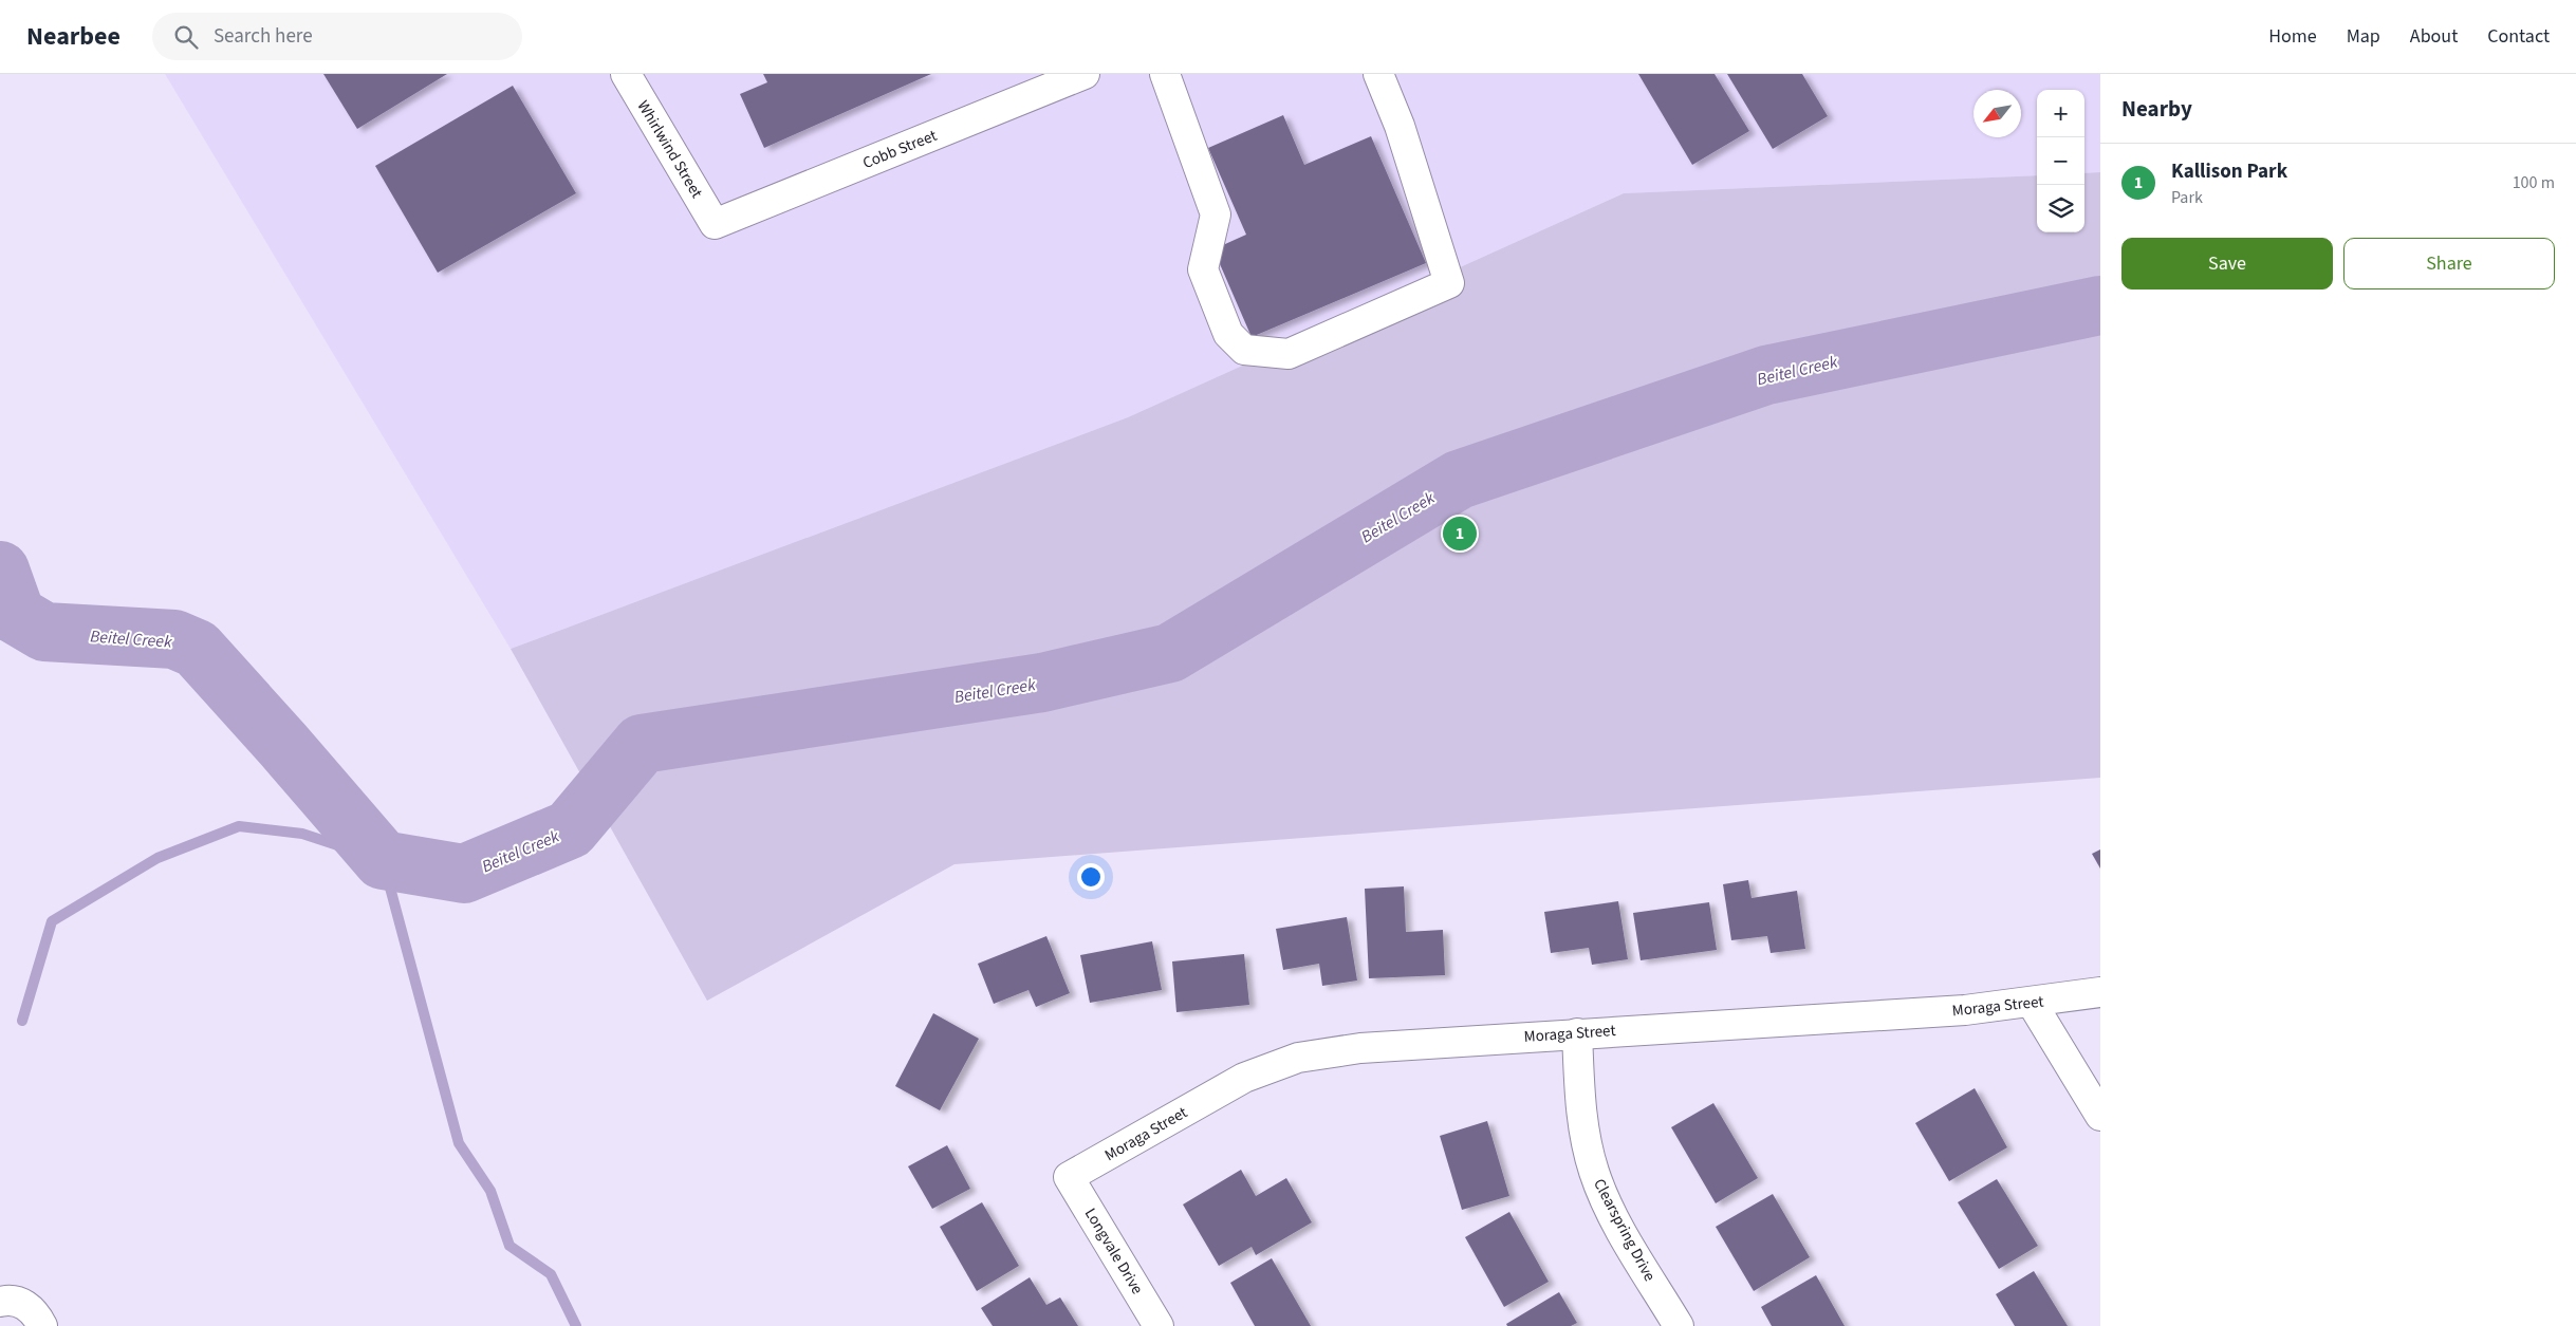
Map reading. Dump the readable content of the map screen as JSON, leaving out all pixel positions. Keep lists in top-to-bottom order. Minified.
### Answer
{"streets":{"street":["Whirlwind Street","Cobb Street","Moraga Street","Clearspring Drive","Longvale Drive"]},"crossings":[["Whirlwind Street","Cobb Street"],["Moraga Street","Clearspring Drive"],["Moraga Street","Longvale Drive"]],"water":["Beitel Creek"],"north":"bottom left","page":{"header":"Nearbee","search":"Search here","nav":["Home","Map","About","Contact"],"heading":"Nearby","map_buttons":["+","−"],"list":[{"mark":"1","name":"Kallison Park","note":"Park","value":"100 m"}],"buttons":["Save","Share"],"pins":"1"}}
